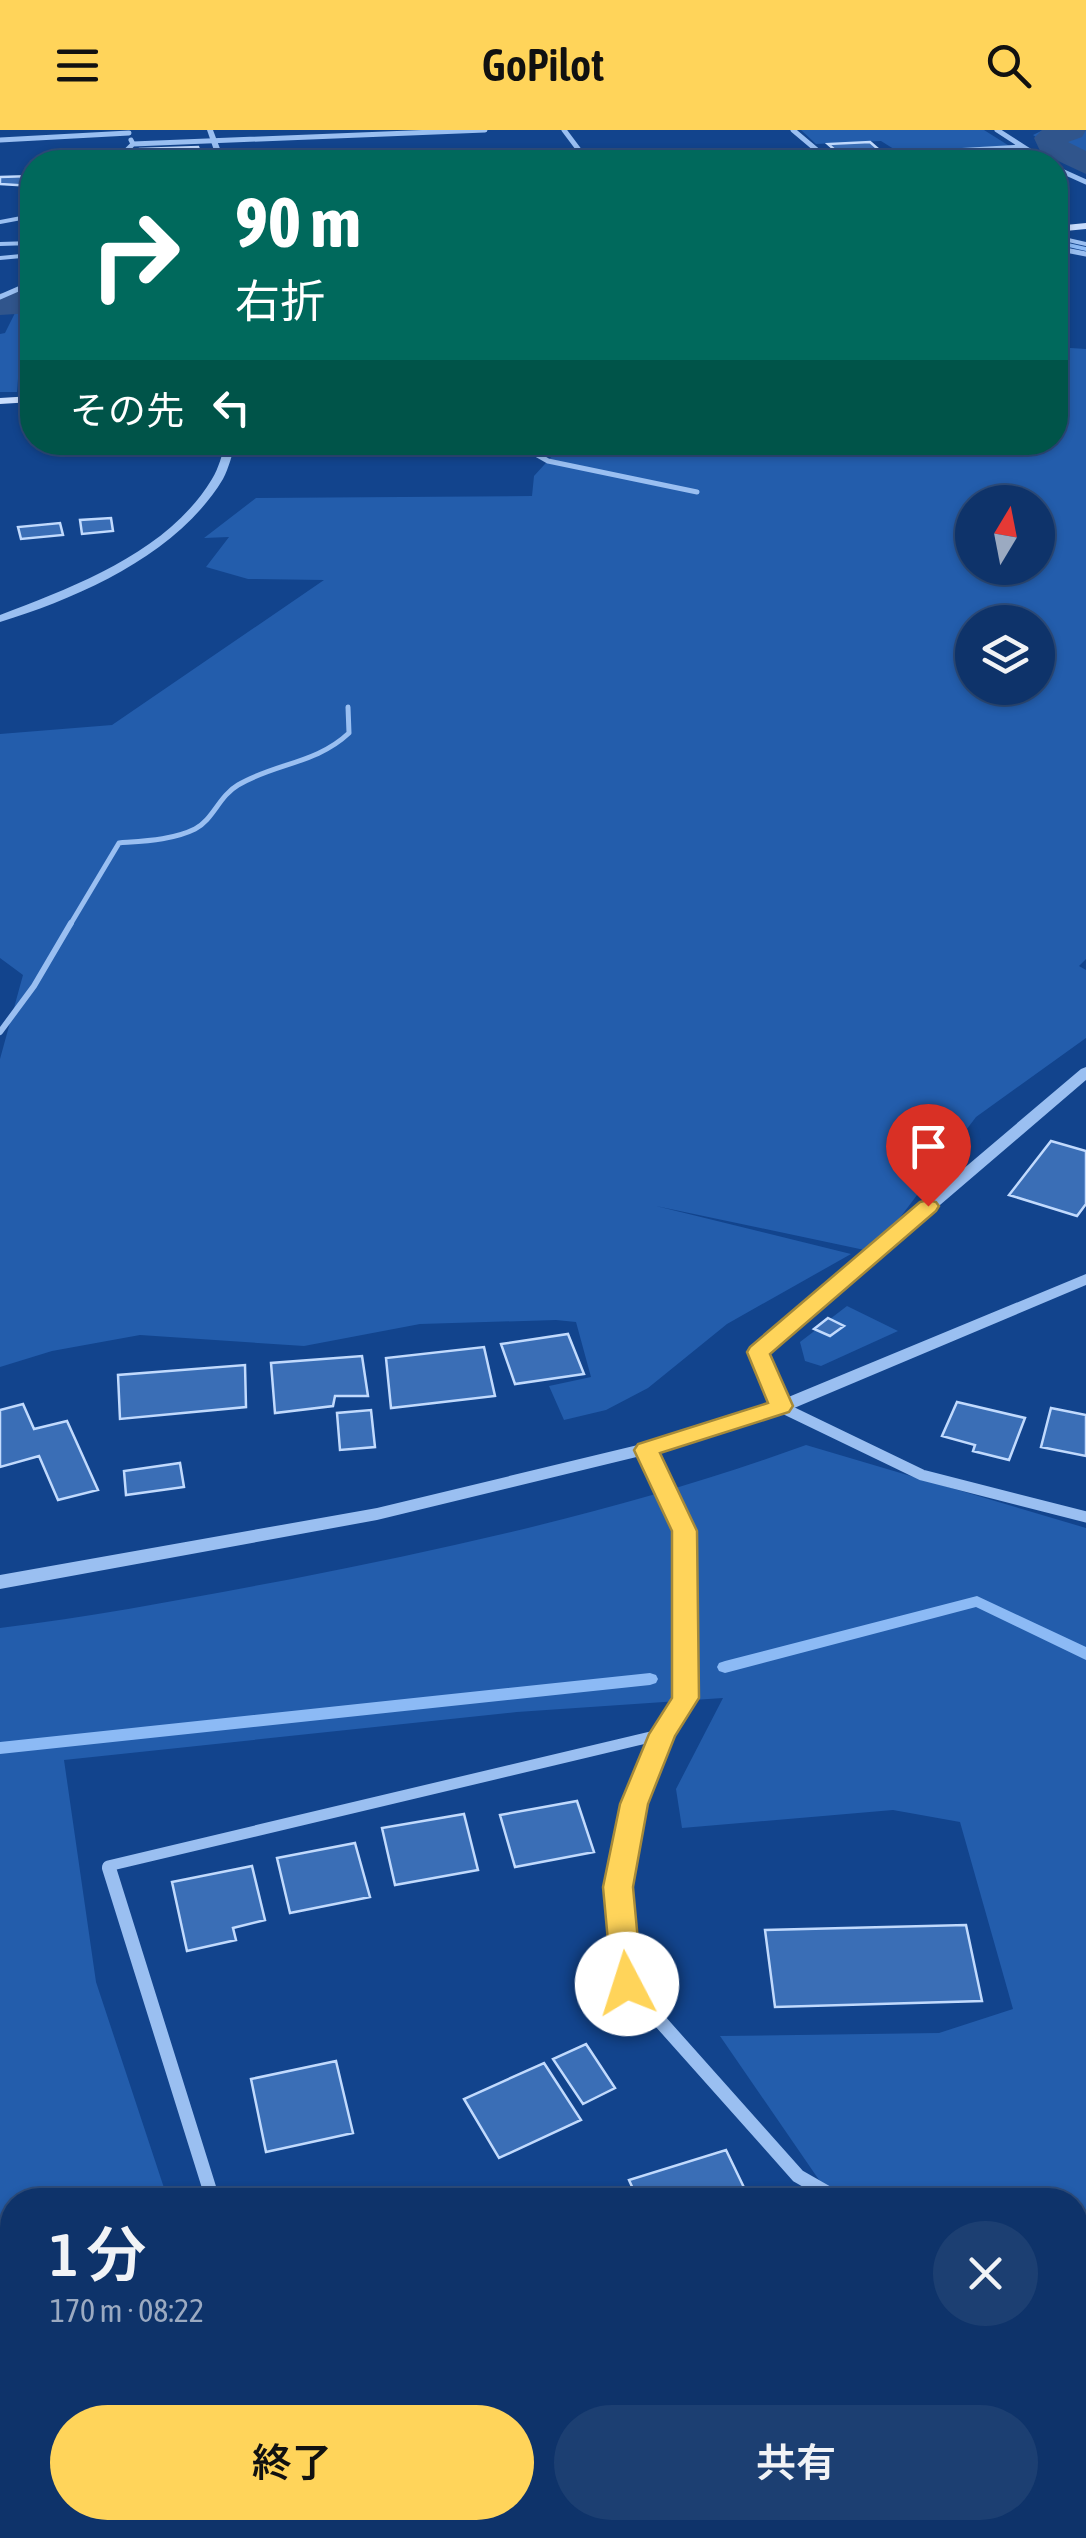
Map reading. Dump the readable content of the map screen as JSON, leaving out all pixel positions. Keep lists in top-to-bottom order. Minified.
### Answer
{"north":"top","page":{"header":"GoPilot","turn":["90 m","右折"],"then":"その先","heading":["1 分","170 m · 08:22"],"buttons":["終了","共有"]}}
